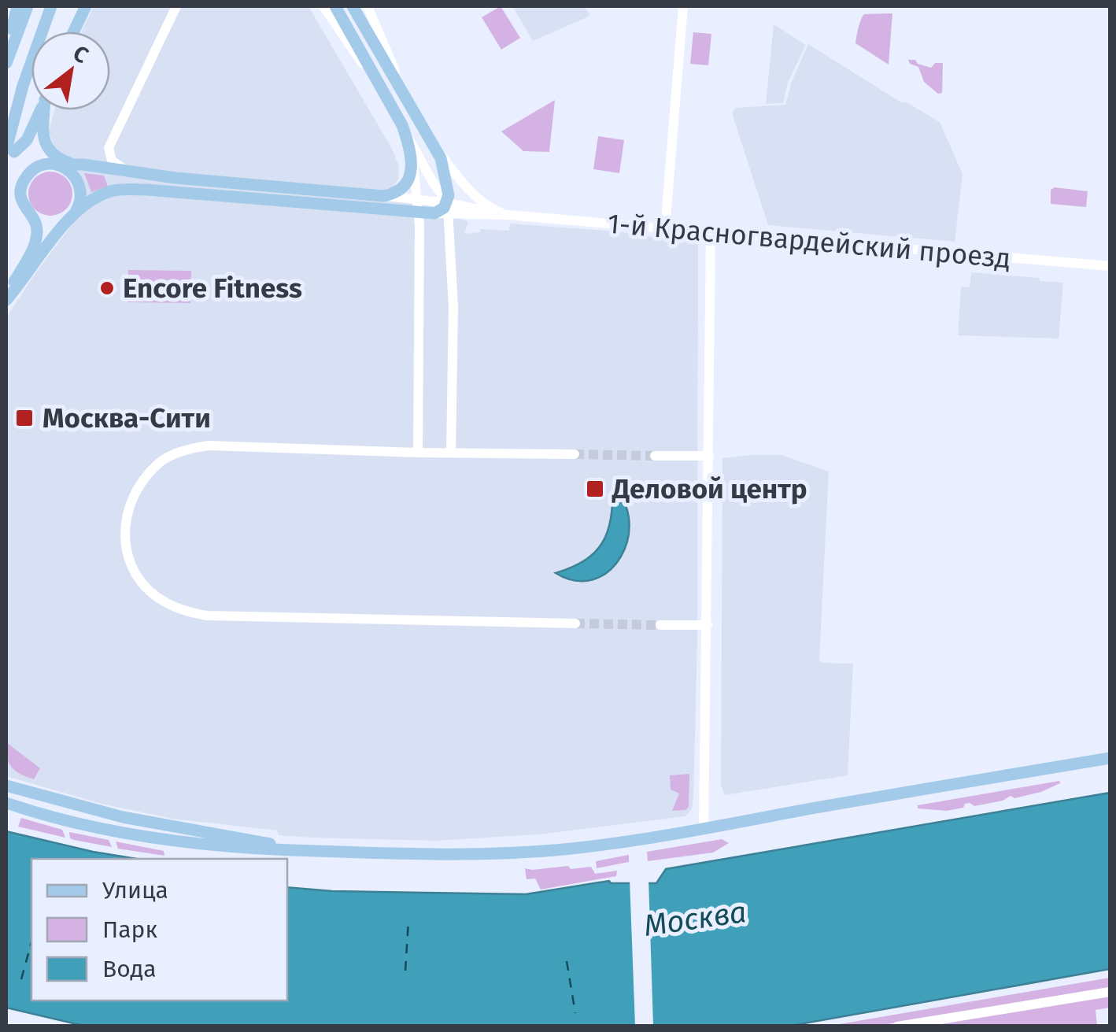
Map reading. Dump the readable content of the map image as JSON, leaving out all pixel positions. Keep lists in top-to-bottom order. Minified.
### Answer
{"streets":{"main road":["1-й Красногвардейский проезд"]},"water":["Москва"],"places":{"other":["Encore Fitness"],"transit":["Москва-Сити","Деловой центр"]},"legend":["Улица","Парк","Вода"],"north":"top right"}
